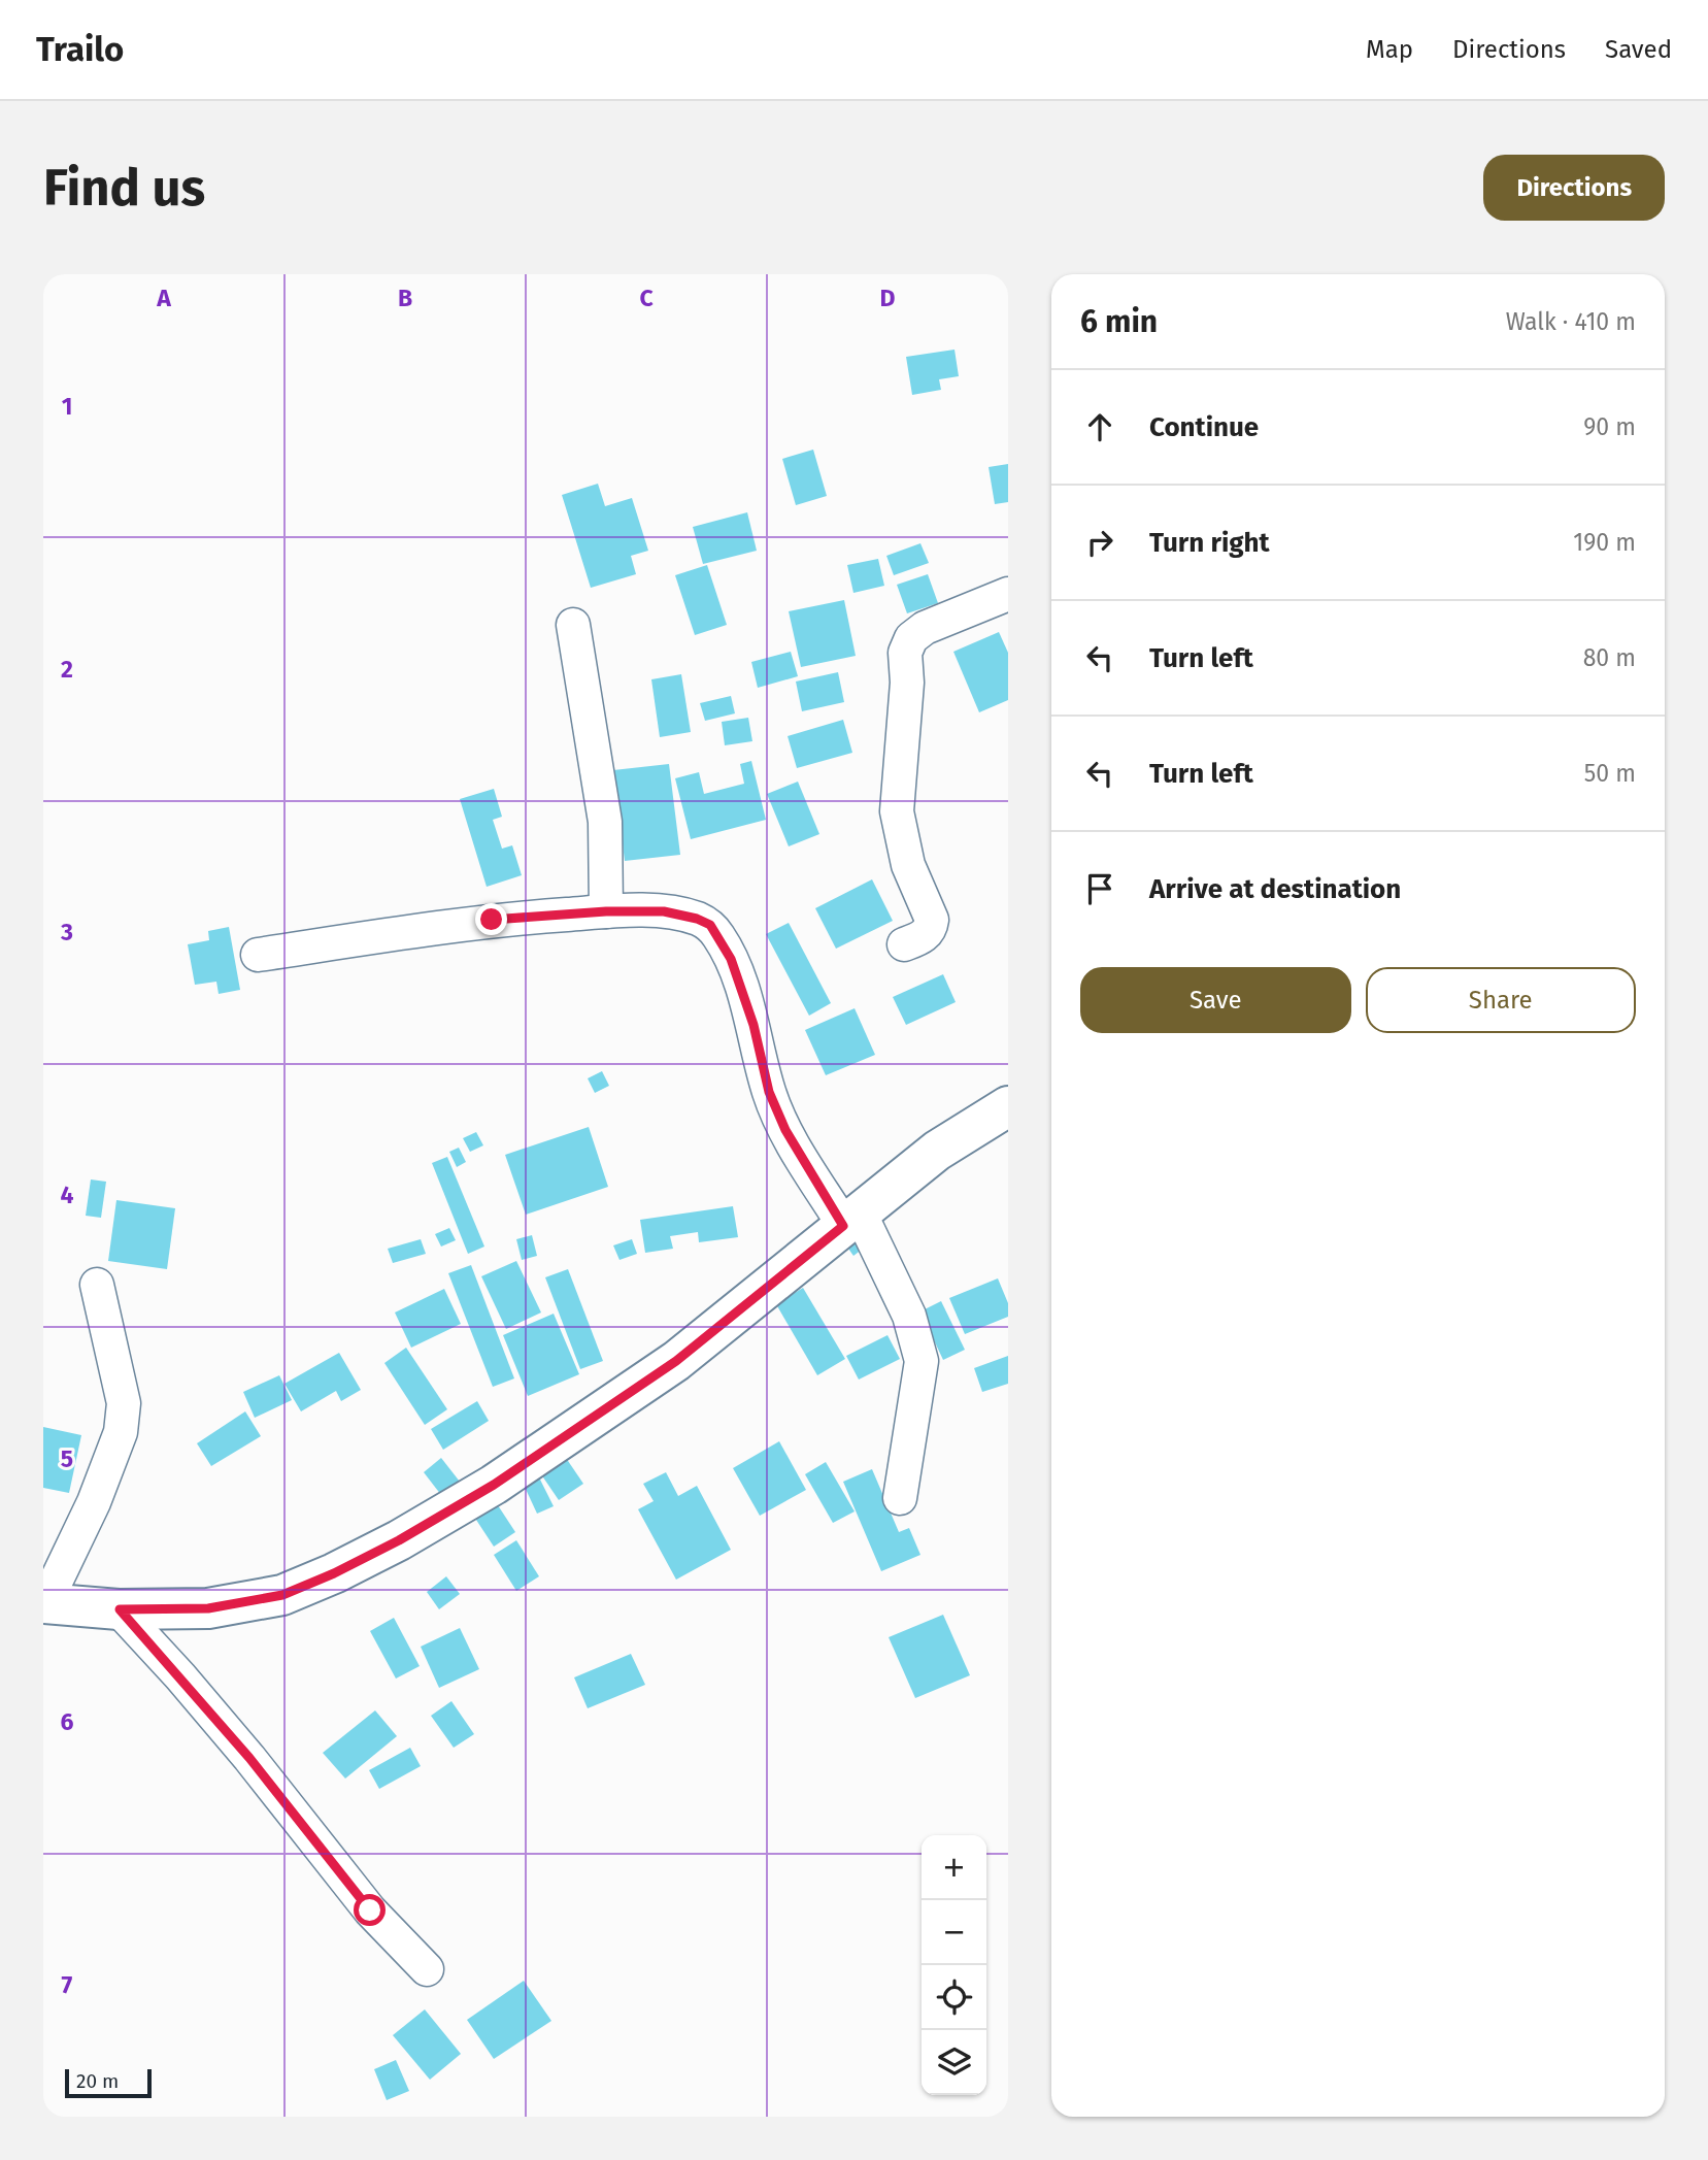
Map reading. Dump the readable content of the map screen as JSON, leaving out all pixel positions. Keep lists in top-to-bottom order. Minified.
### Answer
{"scale_bar":"20 m","page":{"header":"Trailo","nav":["Map","Directions","Saved"],"buttons":["Directions",["Save","Share"]],"title":"Find us","heading":["6 min","Walk · 410 m"],"list":[["Continue","90 m"],["Turn right","190 m"],["Turn left","80 m"],["Turn left","50 m"],"Arrive at destination"],"map_buttons":["+","−"],"scale":"20 m"},"grid":{"columns":["A","B","C","D"],"rows":["1","2","3","4","5","6","7"]}}
